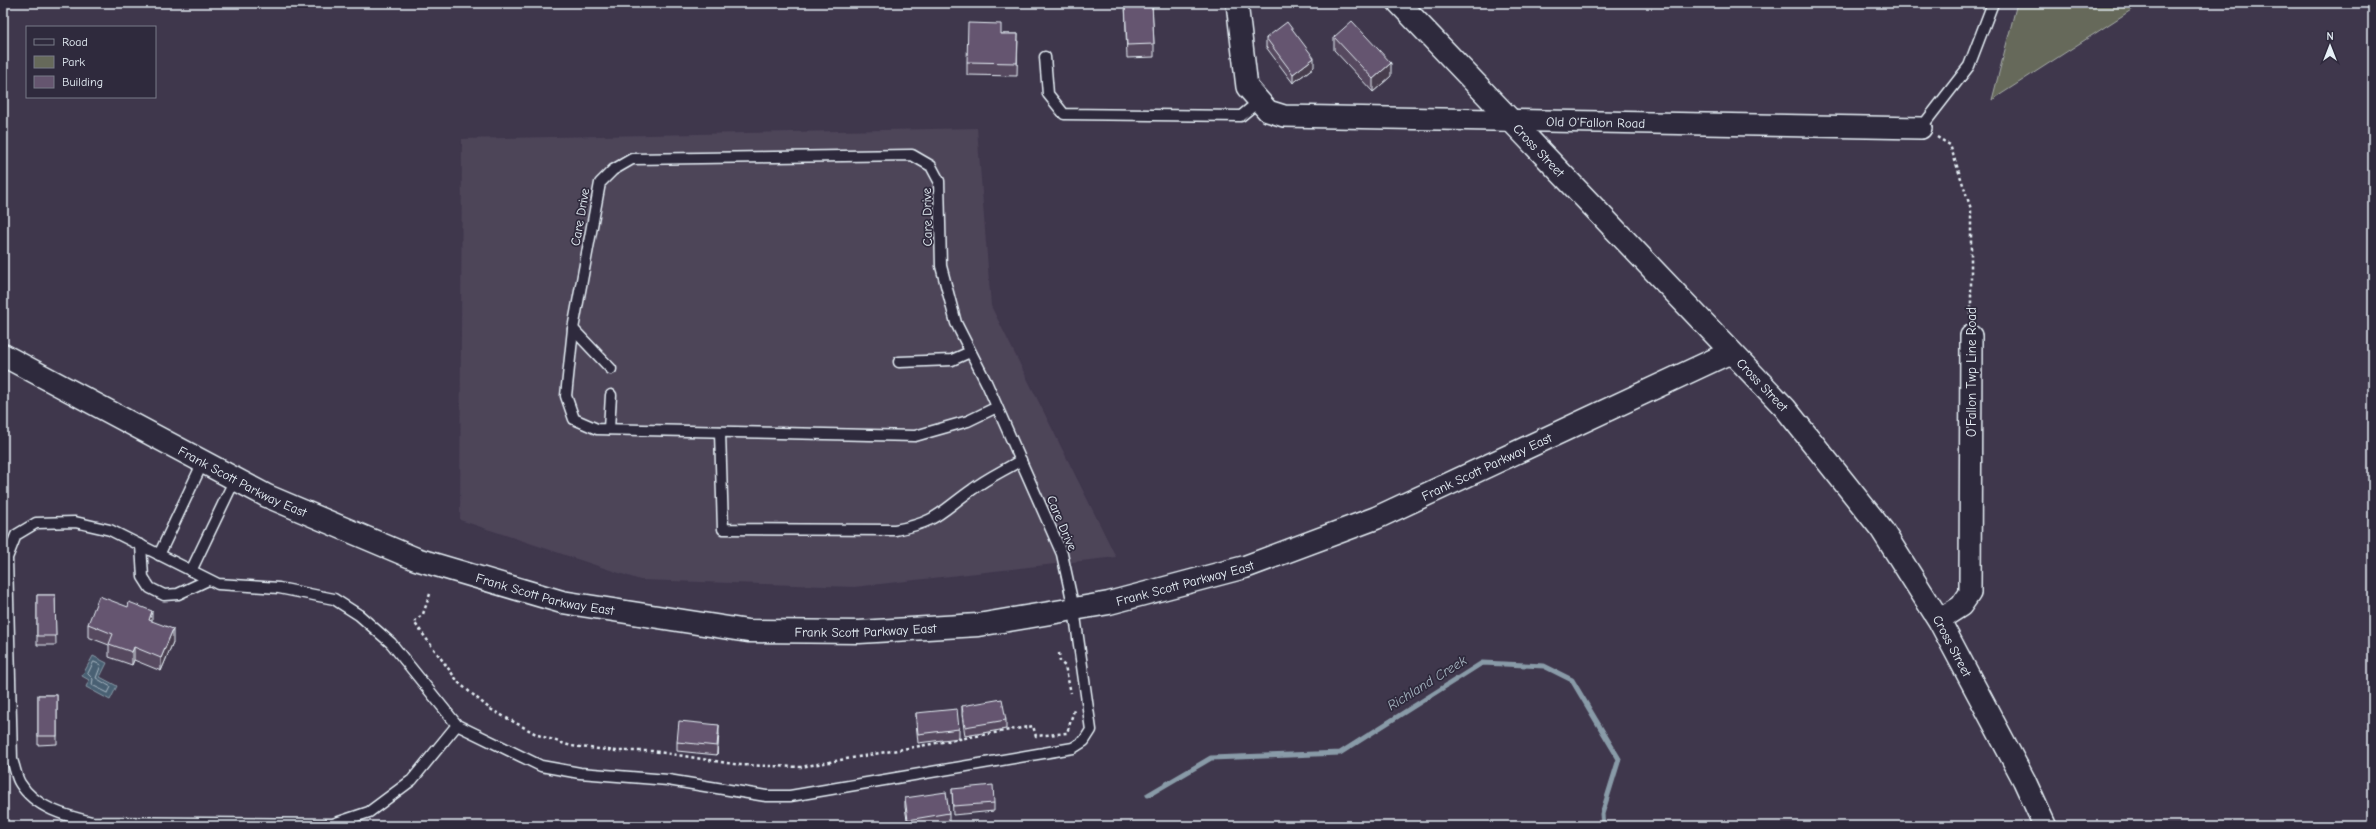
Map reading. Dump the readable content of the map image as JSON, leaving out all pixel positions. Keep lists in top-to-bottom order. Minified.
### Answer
{"streets":{"main road":["Cross Street","Frank Scott Parkway East"],"street":["Old O'Fallon Road","O'Fallon Twp Line Road"],"lane":["Care Drive"]},"crossings":[["Old O'Fallon Road","Cross Street"],["Old O'Fallon Road","O'Fallon Twp Line Road"],["Cross Street","O'Fallon Twp Line Road"],["Cross Street","Frank Scott Parkway East"],["Care Drive","Frank Scott Parkway East"]],"water":["Richland Creek"],"legend":["Road","Park","Building"],"north":"top"}
